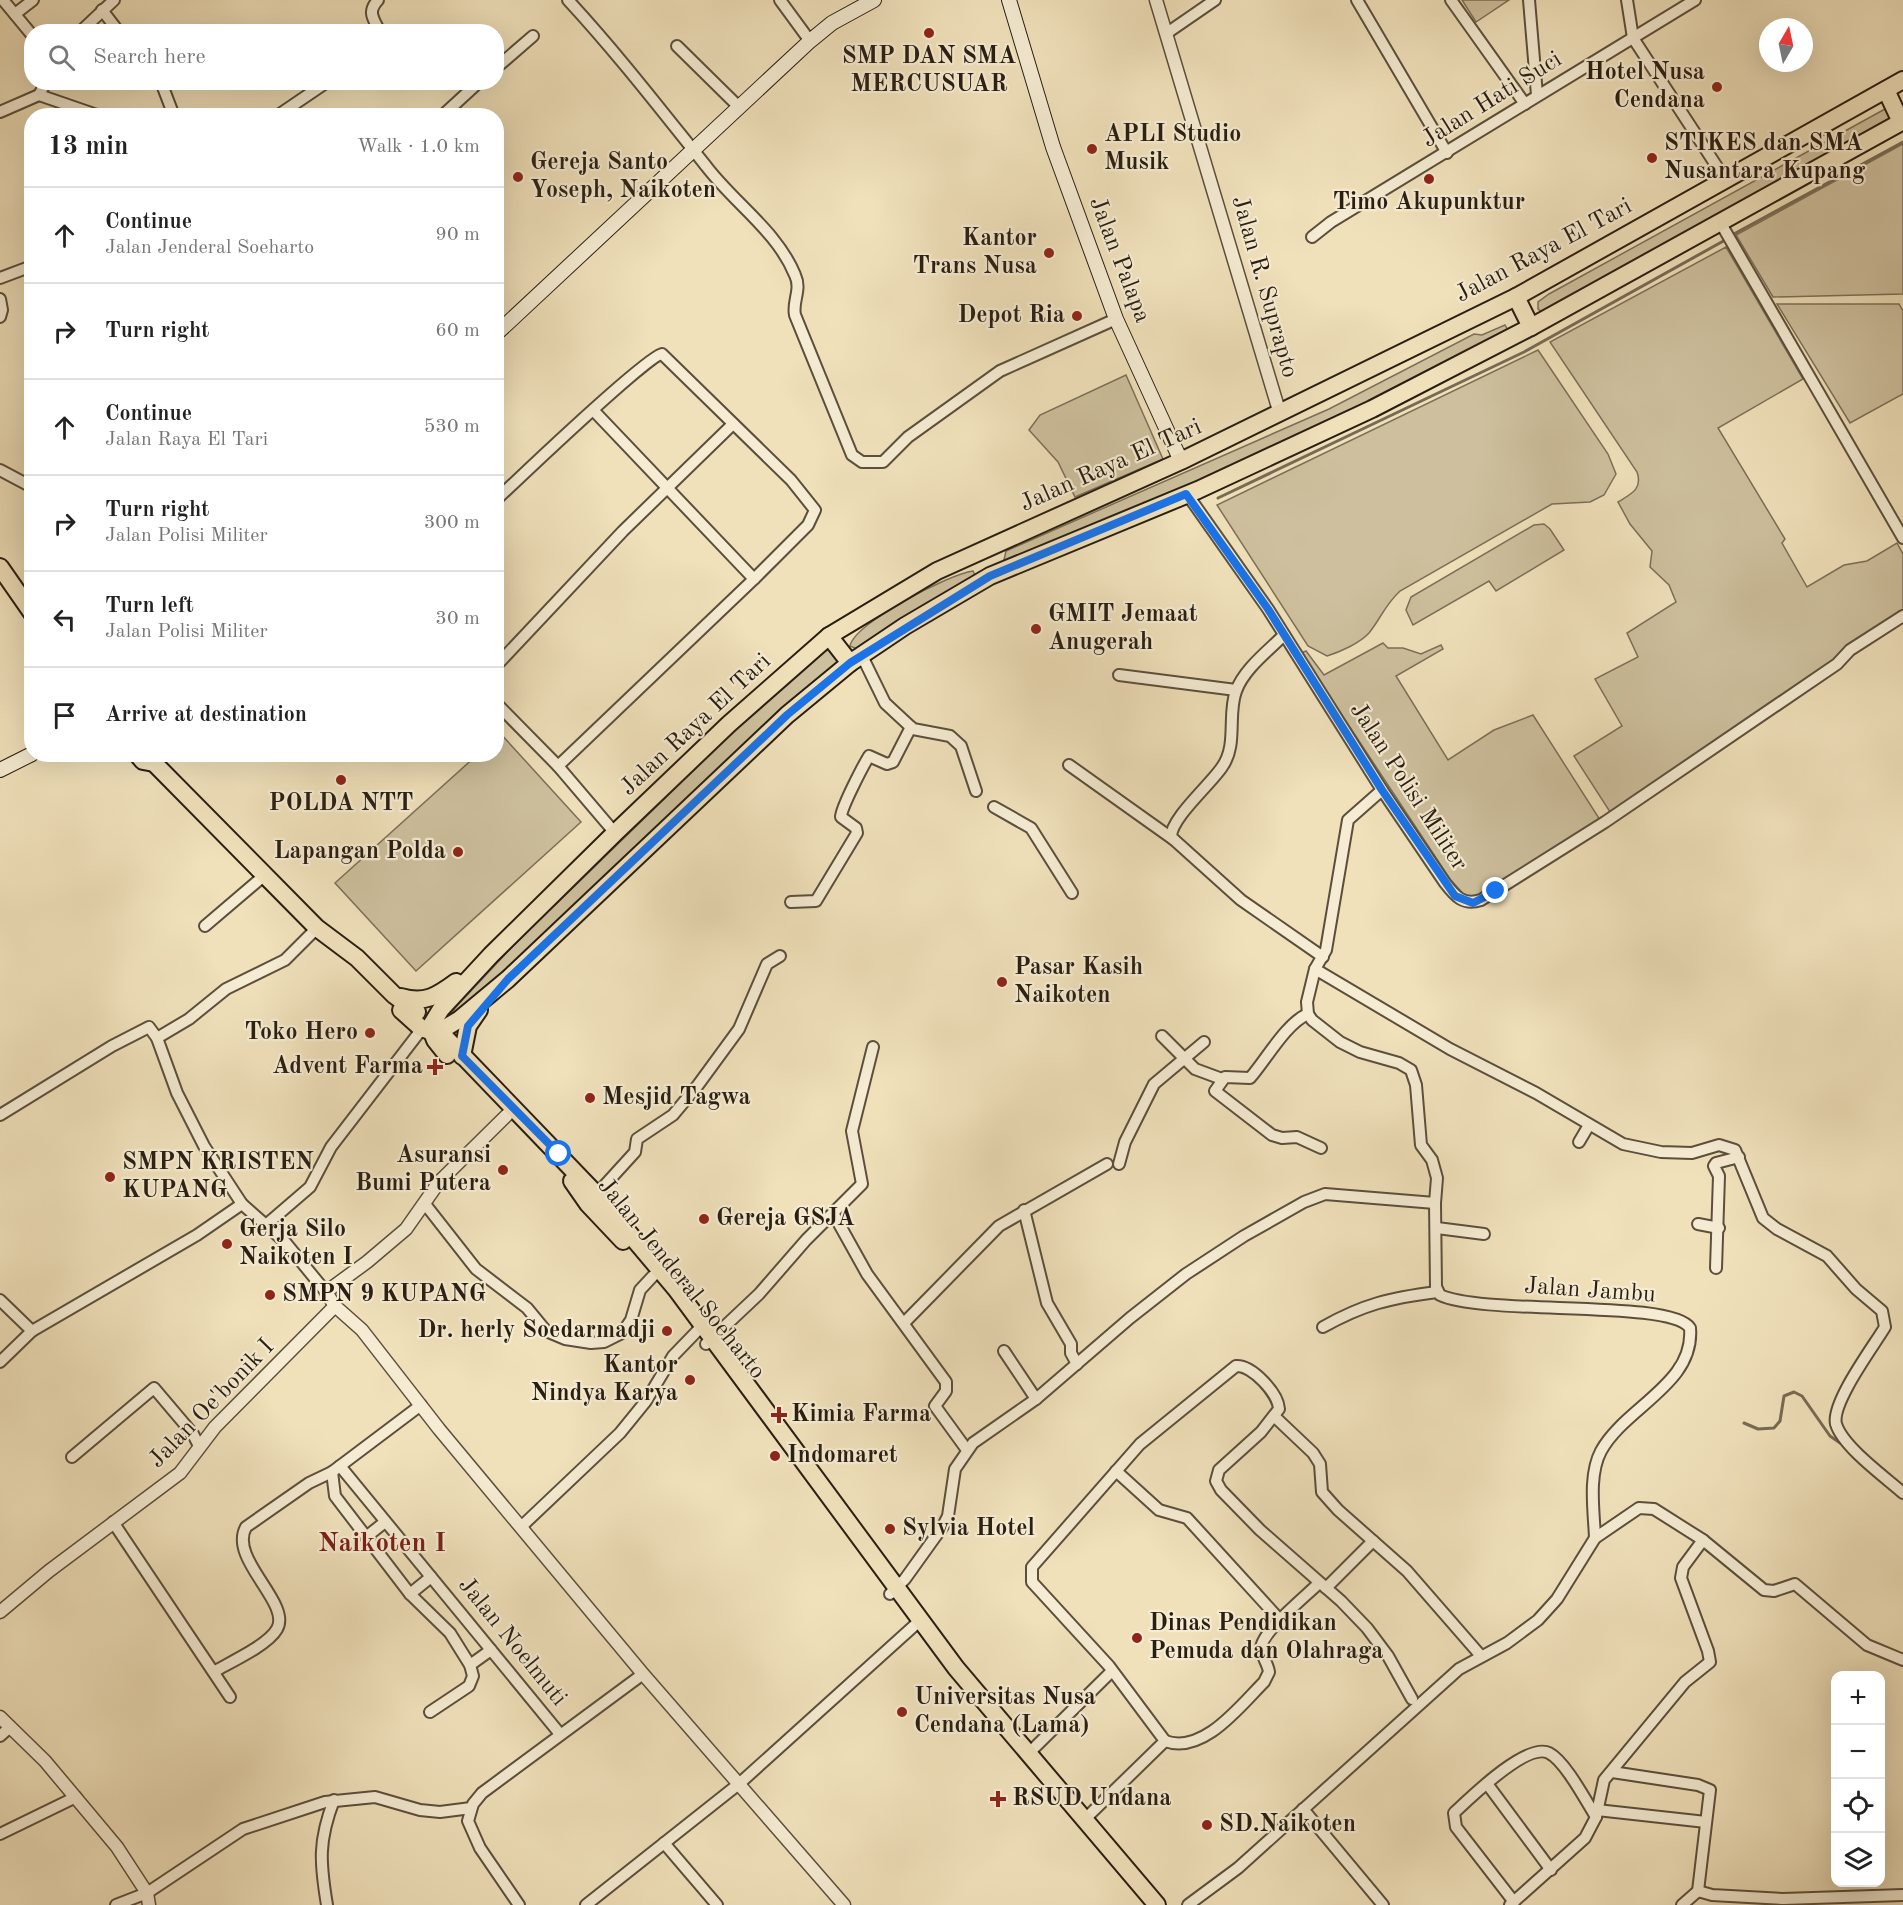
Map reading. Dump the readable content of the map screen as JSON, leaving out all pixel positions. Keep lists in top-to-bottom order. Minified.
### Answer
{"streets":{"main road":["Jalan Raya El Tari","Jalan Palapa","Jalan Jenderal Soeharto"],"street":["Jalan Hati Suci","Jalan R. Suprapto","Jalan Polisi Militer","Jalan Jambu","Jalan Oe'bonik I","Jalan Noelmuti"]},"crossings":[["Jalan Raya El Tari","Jalan Palapa"],["Jalan Raya El Tari","Jalan R. Suprapto"],["Jalan Raya El Tari","Jalan Jenderal Soeharto"]],"districts":["Naikoten I"],"places":{"other":["SMP DAN SMA MERCUSUAR","Hotel Nusa Cendana","APLI Studio Musik","STIKES dan SMA Nusantara Kupang","Gereja Santo Yoseph, Naikoten","Timo Akupunktur","Kantor Trans Nusa","Depot Ria","GMIT Jemaat Anugerah","POLDA NTT","Lapangan Polda","Pasar Kasih Naikoten","Toko Hero","Mesjid Tagwa","Asuransi Bumi Putera","SMPN KRISTEN KUPANG","Gereja GSJA","Gerja Silo Naikoten I","SMPN 9 KUPANG","Dr. herly Soedarmadji","Kantor Nindya Karya","Indomaret","Sylvia Hotel","Dinas Pendidikan Pemuda dan Olahraga","Universitas Nusa Cendana (Lama)","SD.Naikoten"],"health":["Advent Farma","Kimia Farma","RSUD Undana"]},"north":"top","page":{"search":"Search here","heading":["13 min","Walk · 1.0 km"],"list":[["Continue","Jalan Jenderal Soeharto","90 m"],["Turn right","60 m"],["Continue","Jalan Raya El Tari","530 m"],["Turn right","Jalan Polisi Militer","300 m"],["Turn left","Jalan Polisi Militer","30 m"],"Arrive at destination"],"map_buttons":["+","−"]}}
